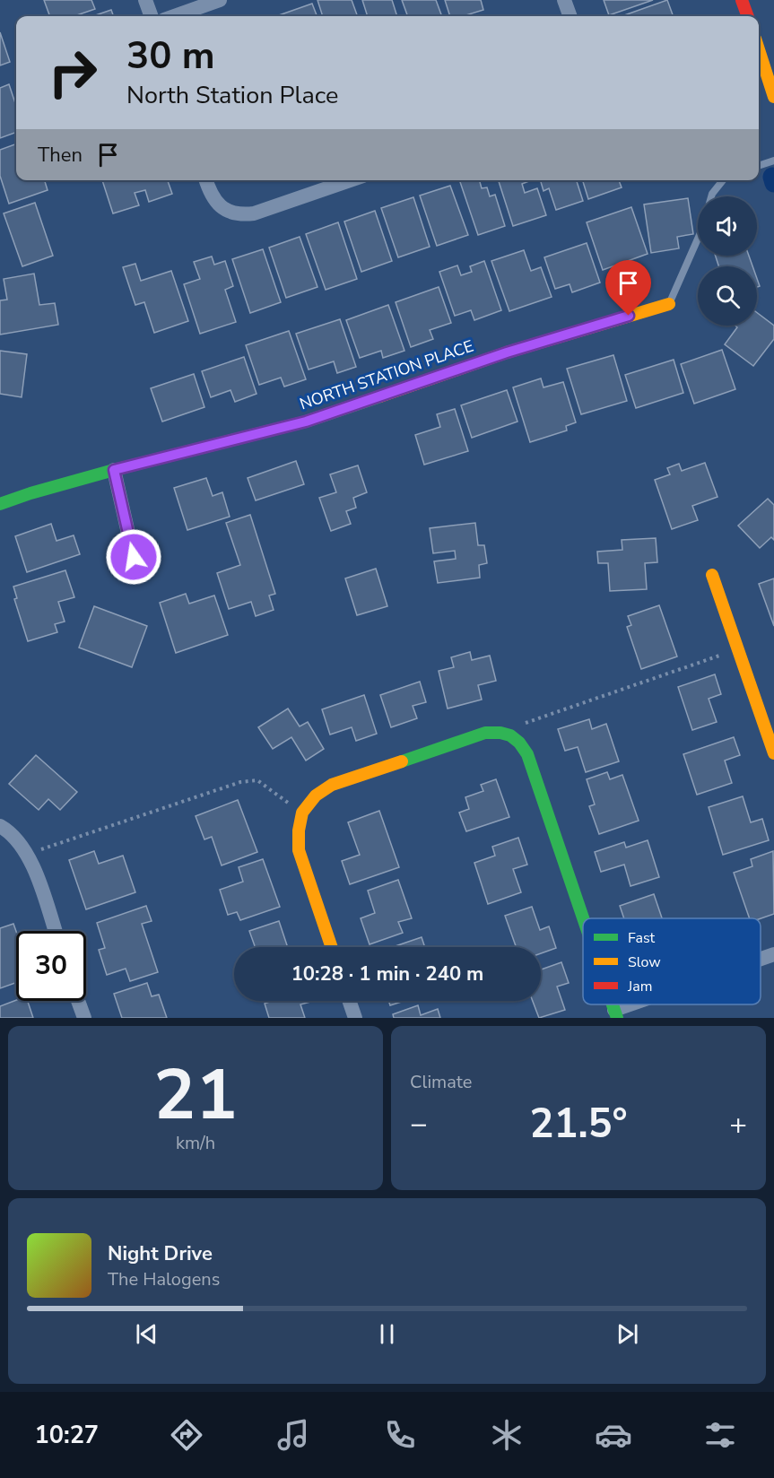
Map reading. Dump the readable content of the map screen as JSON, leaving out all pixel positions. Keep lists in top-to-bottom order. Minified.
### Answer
{"streets":{"street":["NORTH STATION PLACE"]},"legend":["Fast","Slow","Jam"],"page":{"turn":["30 m","North Station Place"],"then":"Then","limit":"30","trip":"10:28 · 1 min · 240 m","tile":[["21","km/h"],"Climate"],"heat":["−","21.5°","+"],"song":["Night Drive","The Halogens"],"tabs":"10:27"}}
